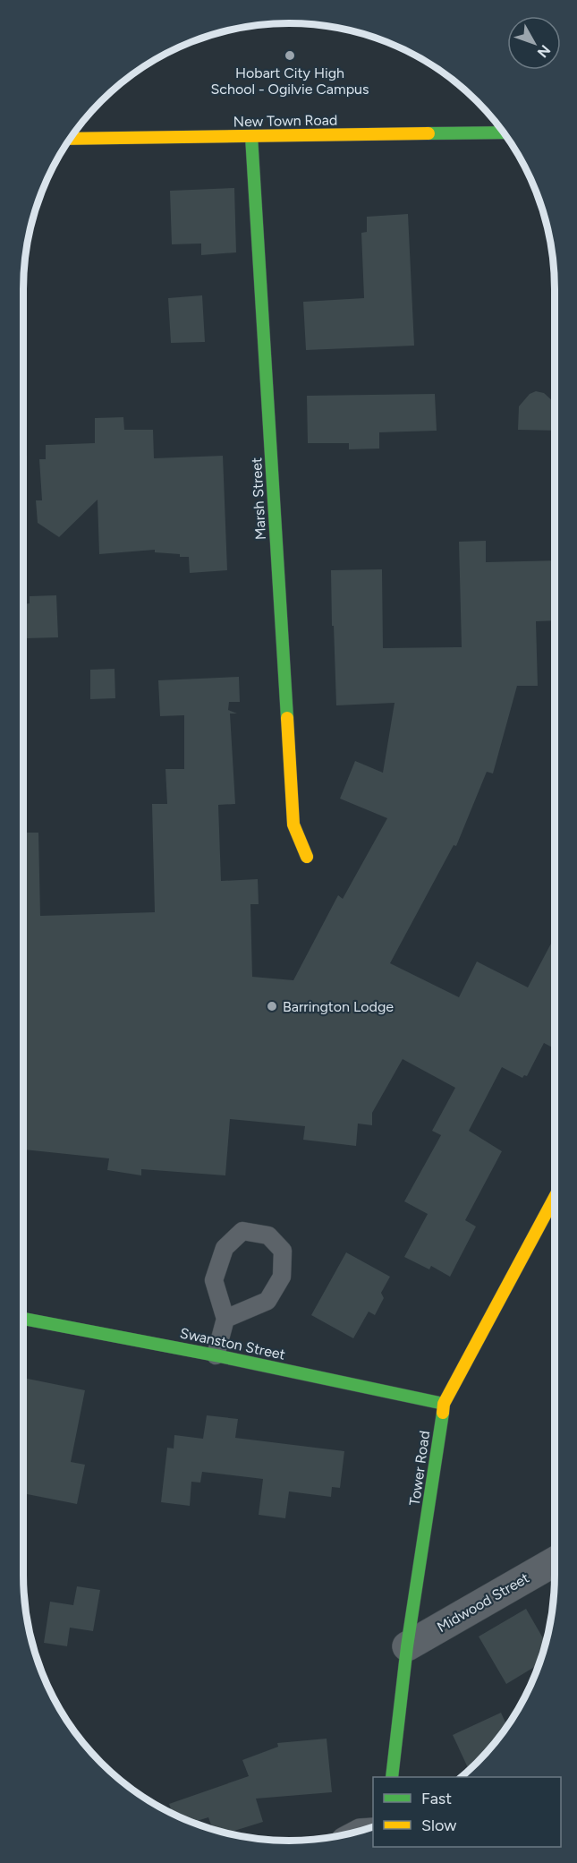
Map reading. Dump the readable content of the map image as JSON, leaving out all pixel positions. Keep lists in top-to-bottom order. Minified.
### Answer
{"streets":{"street":["New Town Road","Marsh Street","Swanston Street","Tower Road","Midwood Street"]},"crossings":[["New Town Road","Marsh Street"],["Swanston Street","Tower Road"],["Tower Road","Midwood Street"]],"places":["Hobart City High School - Ogilvie Campus","Barrington Lodge"],"legend":["Fast","Slow"],"north":"bottom right"}
